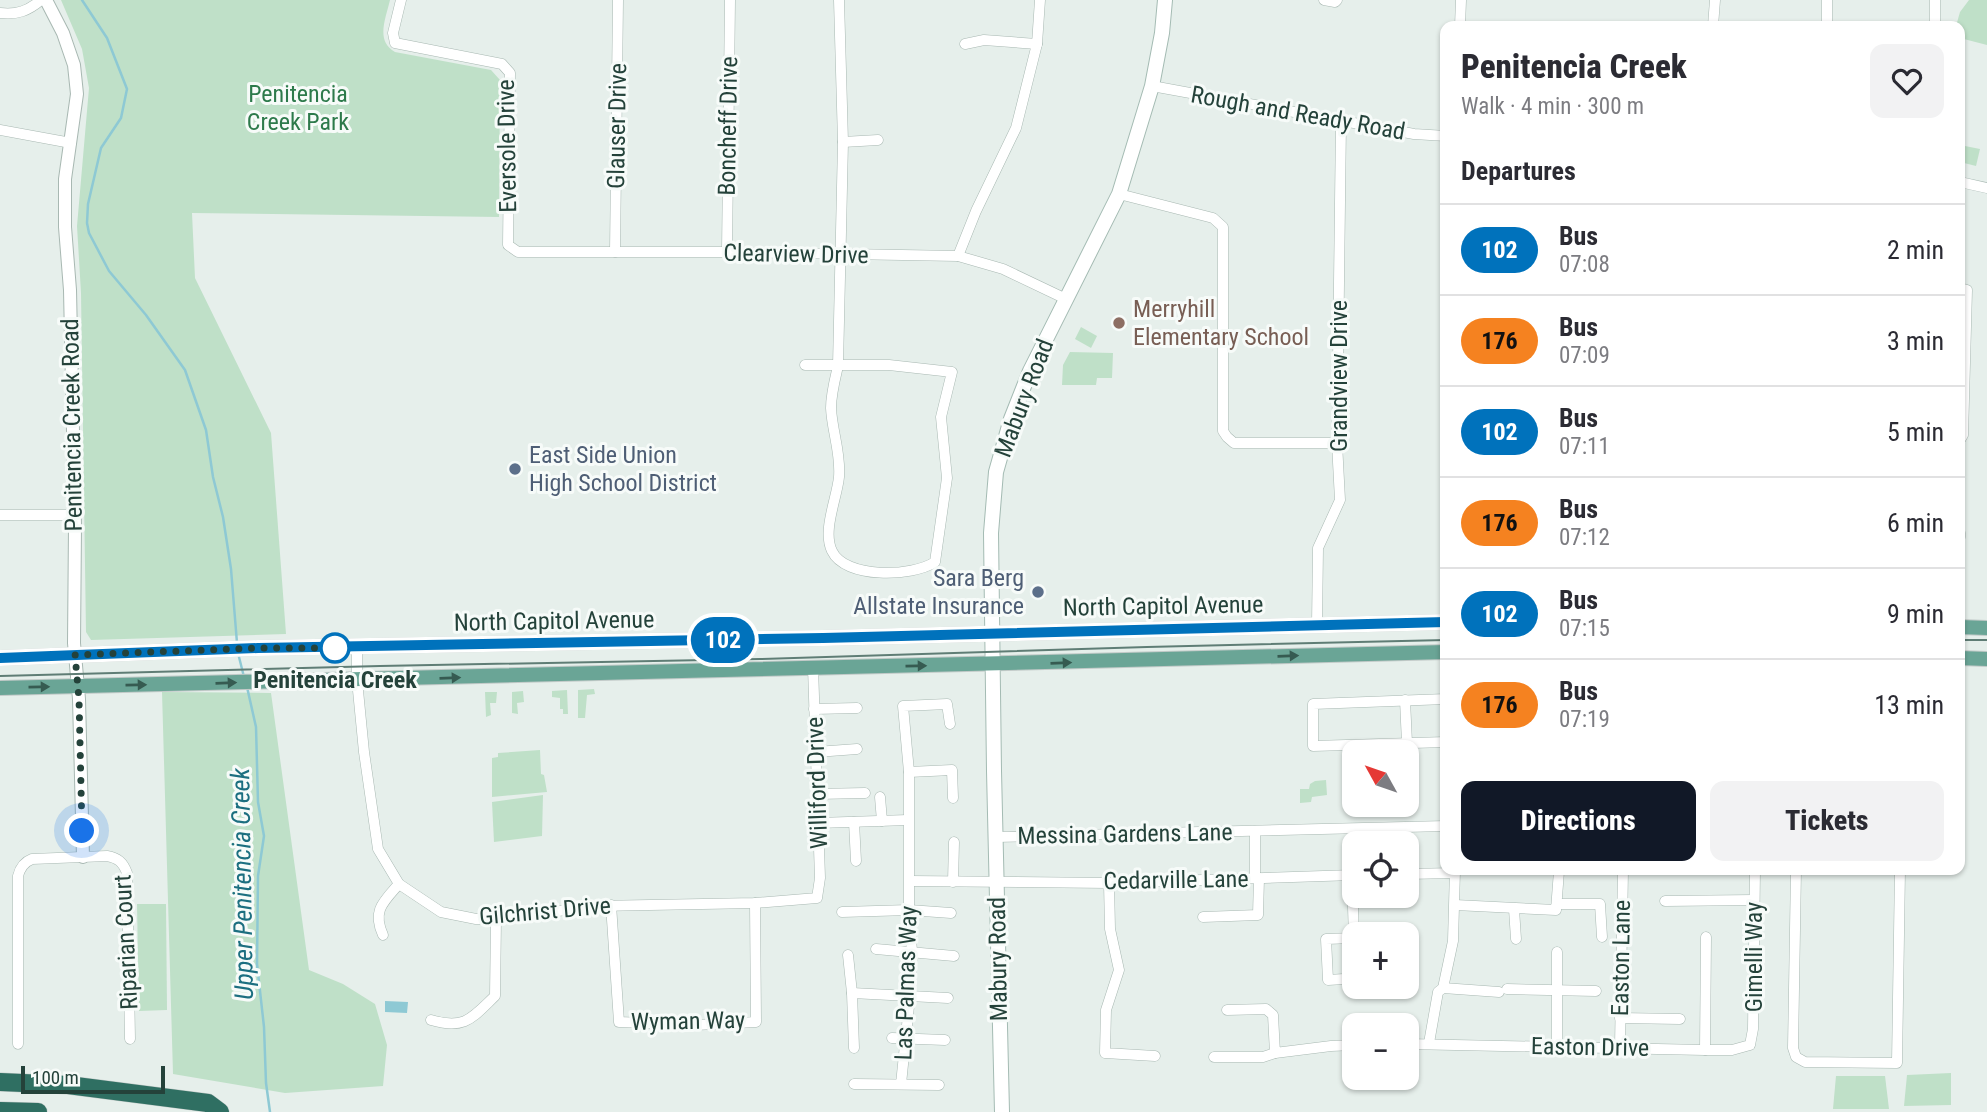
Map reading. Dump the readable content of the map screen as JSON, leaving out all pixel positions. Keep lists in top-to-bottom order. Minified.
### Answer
{"streets":{"main road":["Mabury Road","North Capitol Avenue"],"street":["Rough and Ready Road","Glauser Drive","Boncheff Drive","Eversole Drive","Clearview Drive","Grandview Drive","Penitencia Creek Road","Williford Drive","Messina Gardens Lane","Cedarville Lane","Gilchrist Drive","Riparian Court","Gimelli Way","Easton Lane","Las Palmas Way","Wyman Way","Easton Drive"]},"crossings":[["Rough and Ready Road","Grandview Drive"],["Rough and Ready Road","Mabury Road"],["Glauser Drive","Clearview Drive"],["Boncheff Drive","Clearview Drive"],["Eversole Drive","Clearview Drive"],["Clearview Drive","Mabury Road"],["Grandview Drive","North Capitol Avenue"],["Mabury Road","North Capitol Avenue"],["Mabury Road","Messina Gardens Lane"],["Mabury Road","Cedarville Lane"],["Mabury Road","Las Palmas Way"],["Penitencia Creek Road","North Capitol Avenue"],["Penitencia Creek Road","Riparian Court"],["North Capitol Avenue","Gilchrist Drive"],["Williford Drive","Gilchrist Drive"],["Messina Gardens Lane","Cedarville Lane"],["Cedarville Lane","Las Palmas Way"],["Gilchrist Drive","Wyman Way"],["Gimelli Way","Easton Drive"],["Easton Lane","Easton Drive"]],"water":["Upper Penitencia Creek"],"parks":["Penitencia Creek Park"],"places":["Merryhill Elementary School","East Side Union High School District","Sara Berg Allstate Insurance","Penitencia Creek"],"lines":["bus line 102"],"scale_bar":"100 m","north":"top left","page":{"on_map":"102","heading":[["Penitencia Creek","Walk · 4 min · 300 m"],"Departures"],"list":[{"mark":"102","name":"Bus","note":"07:08","value":"2 min"},{"mark":"176","name":"Bus","note":"07:09","value":"3 min"},{"mark":"102","name":"Bus","note":"07:11","value":"5 min"},{"mark":"176","name":"Bus","note":"07:12","value":"6 min"},{"mark":"102","name":"Bus","note":"07:15","value":"9 min"},{"mark":"176","name":"Bus","note":"07:19","value":"13 min"}],"map_buttons":["+","−"],"buttons":["Directions","Tickets"],"scale":"100 m"}}
